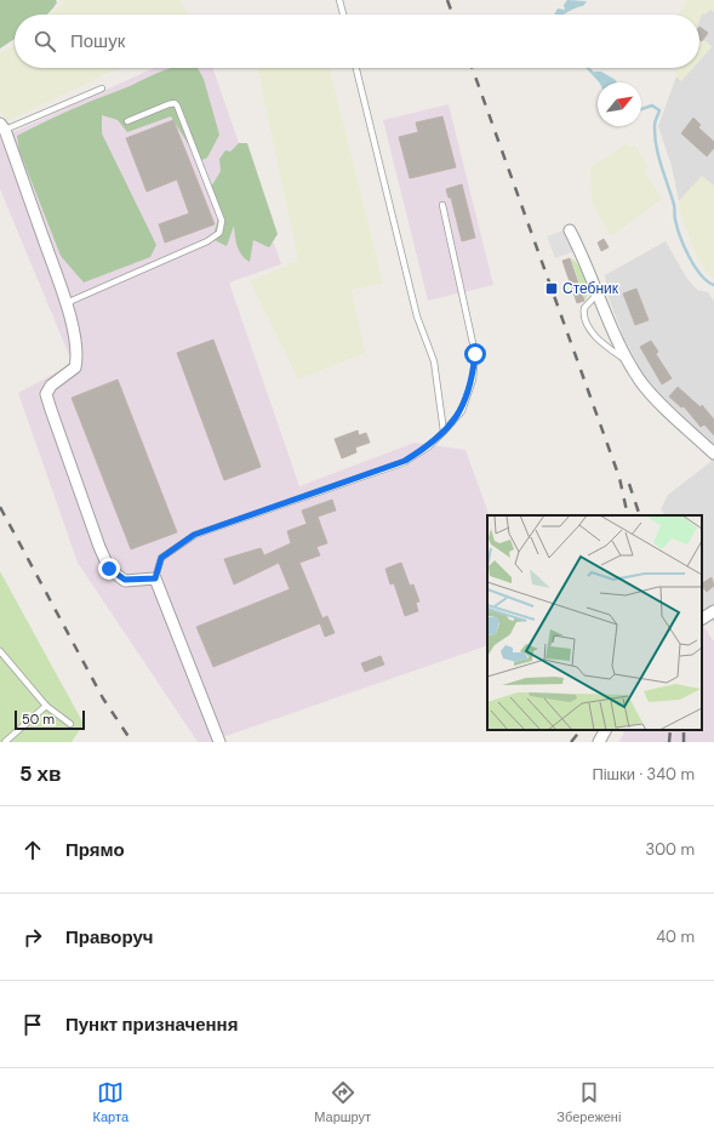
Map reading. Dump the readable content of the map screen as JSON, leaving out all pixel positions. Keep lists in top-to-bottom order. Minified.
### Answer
{"places":{"transit":["Стебник"]},"scale_bar":"50 m","north":"top right","page":{"search":"Пошук","scale":"50 m","heading":["5 хв","Пішки · 340 m"],"list":[["Прямо","300 m"],["Праворуч","40 m"],"Пункт призначення"],"nav":["Карта","Маршрут","Збережені"]}}
